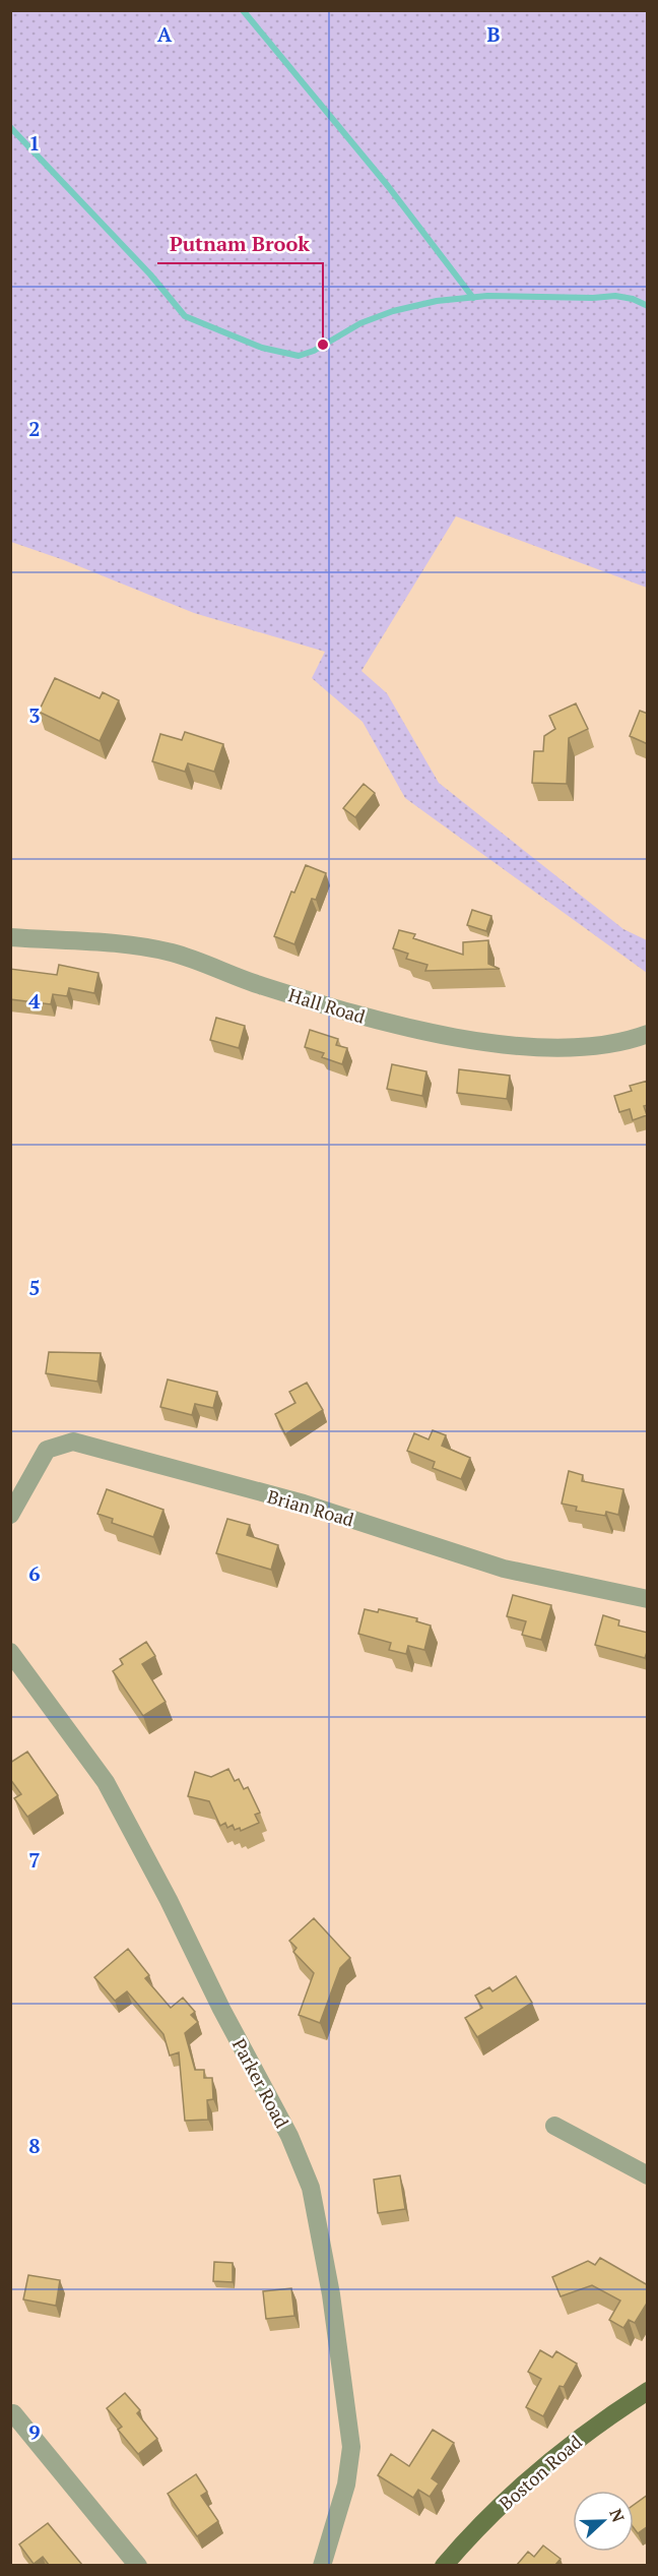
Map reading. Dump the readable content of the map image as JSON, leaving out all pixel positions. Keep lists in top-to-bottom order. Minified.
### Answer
{"streets":{"main road":["Boston Road"],"street":["Hall Road","Brian Road","Parker Road"]},"places":["Putnam Brook"],"north":"right","grid":{"columns":["A","B"],"rows":["1","2","3","4","5","6","7","8","9"]}}
